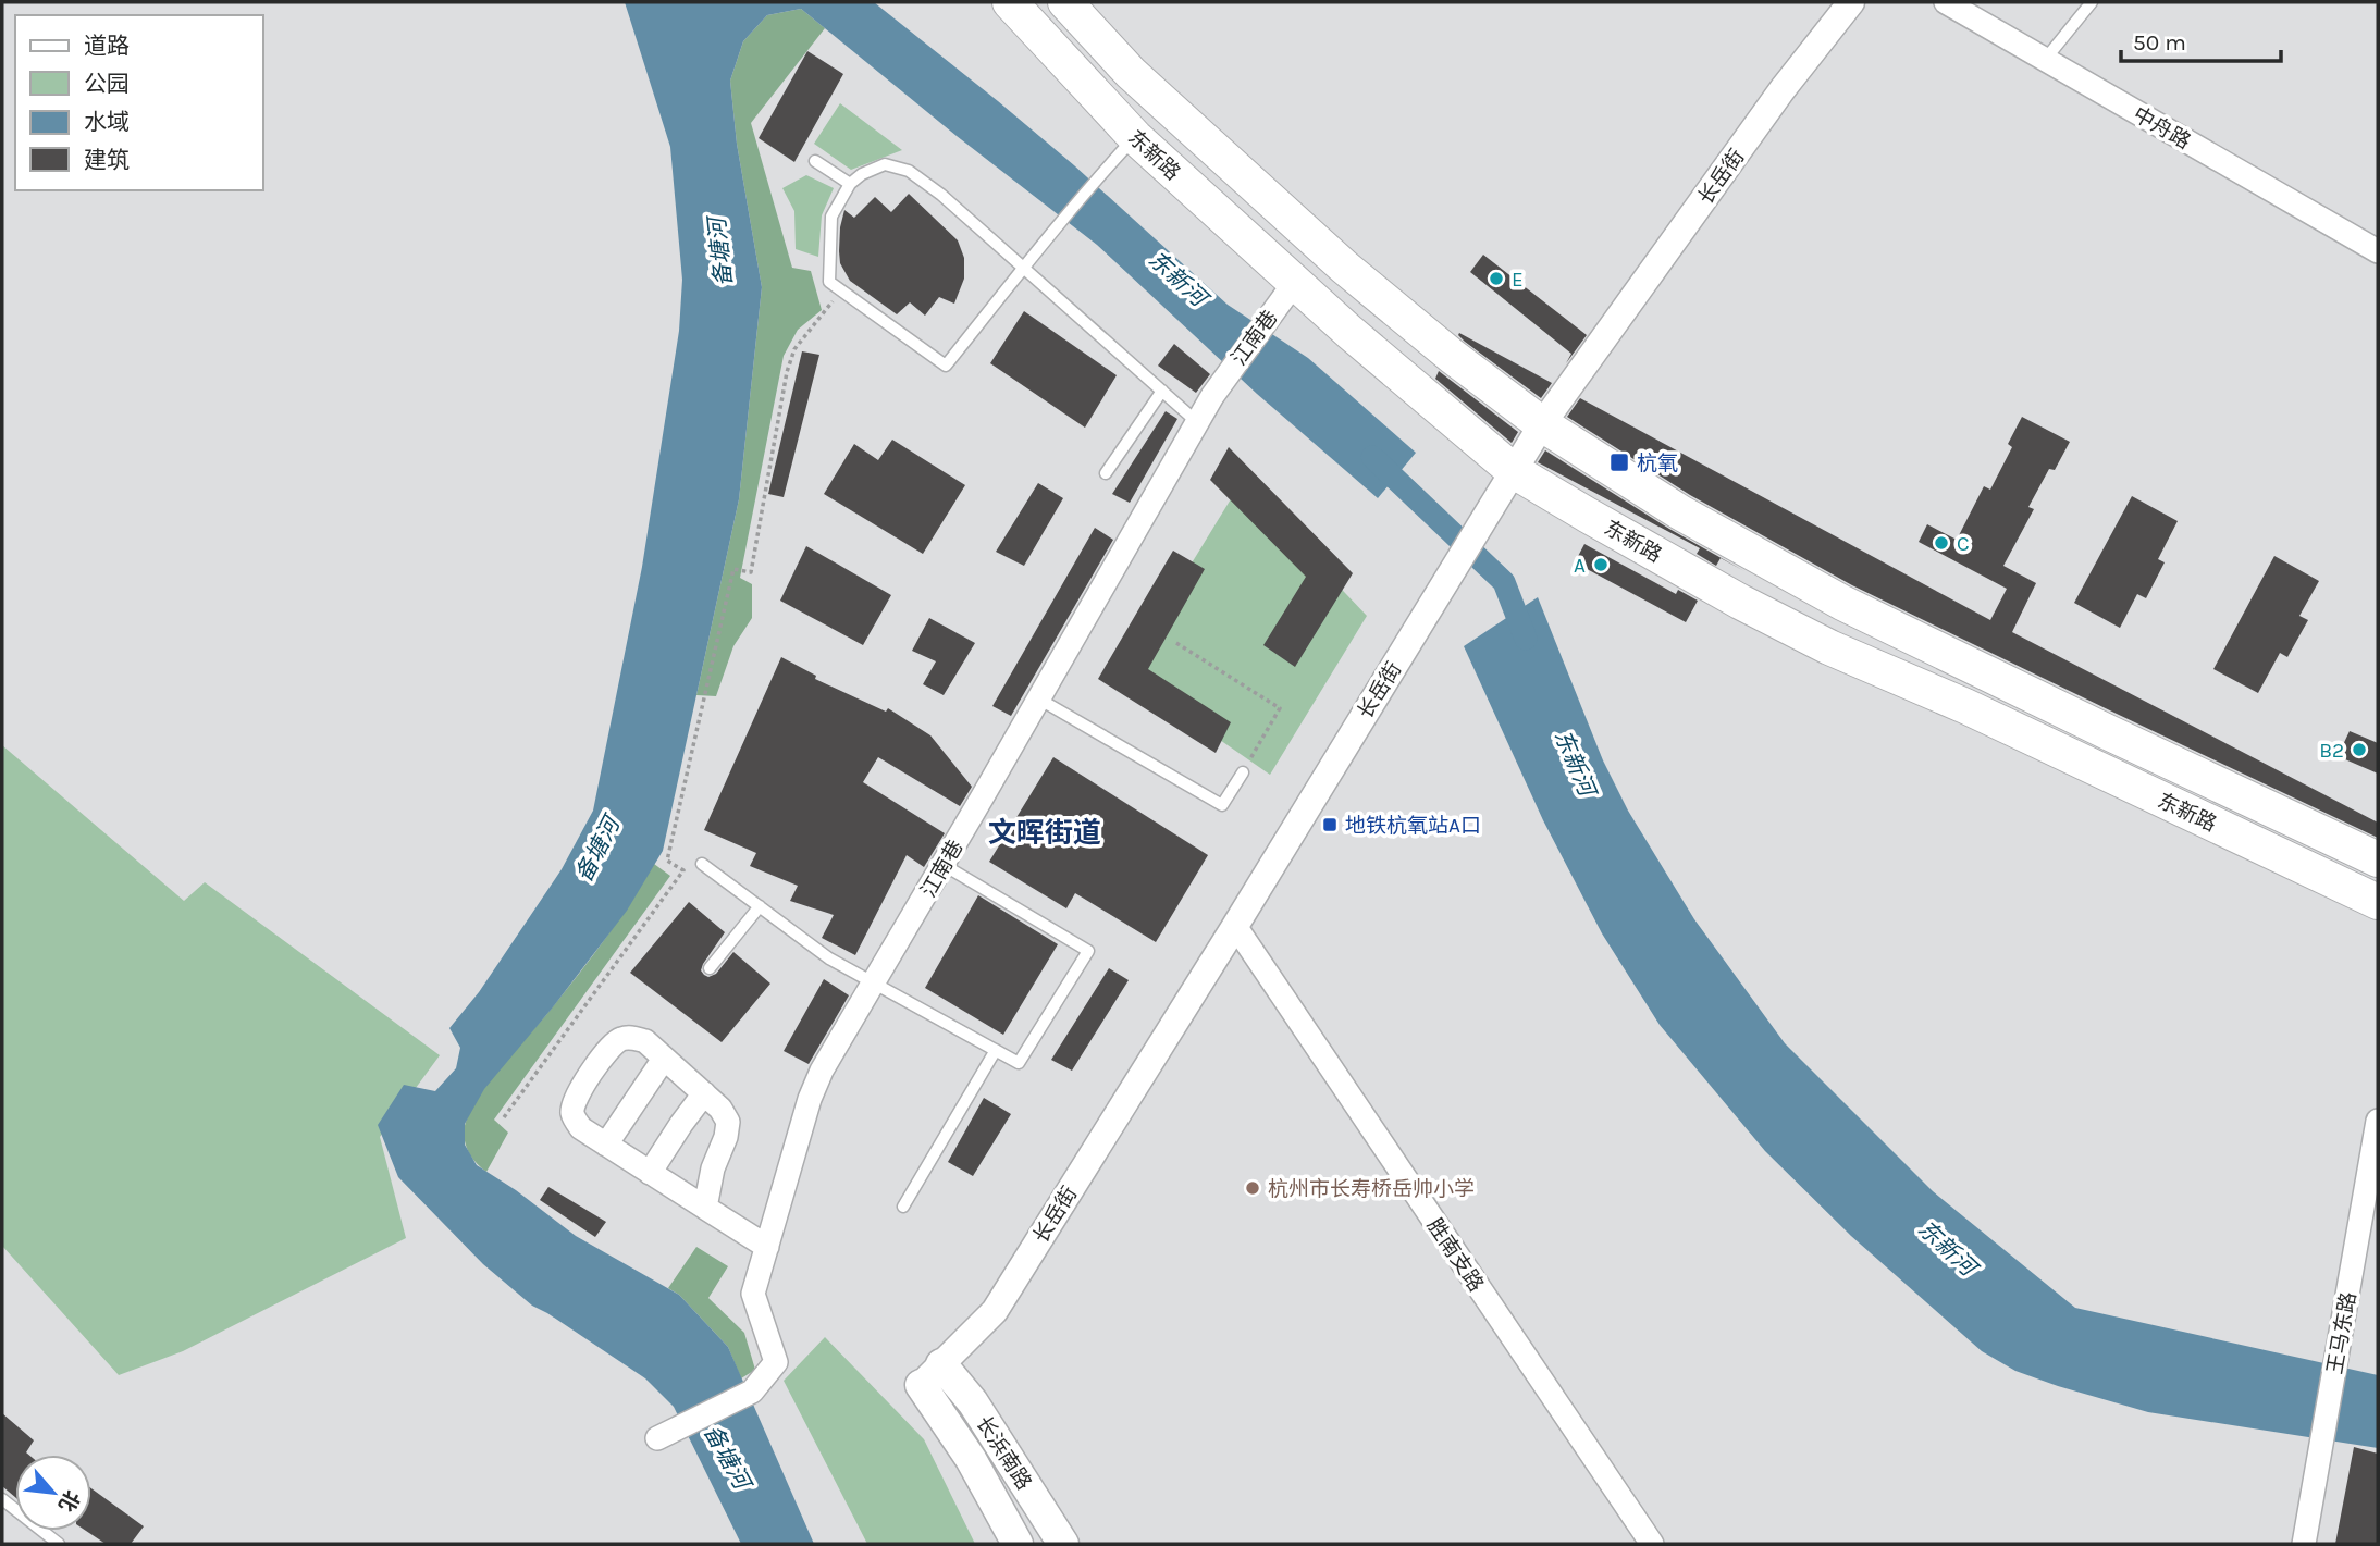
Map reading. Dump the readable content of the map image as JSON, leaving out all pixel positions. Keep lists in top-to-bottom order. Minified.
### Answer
{"streets":{"main road":["东新路","长浜南路"],"street":["中舟路","长岳街","江南巷","胜南支路","王马东路"]},"crossings":[["东新路","长岳街"],["东新路","江南巷"],["长岳街","胜南支路"],["长岳街","长浜南路"]],"districts":["文晖街道"],"water":["备塘河","东新河"],"places":{"other":["E","C","A","B2","杭州市长寿桥岳帅小学"],"transit":["杭氧","地铁杭氧站A口"]},"legend":["道路","公园","水域","建筑"],"scale_bar":"50 m","north":"bottom right"}
